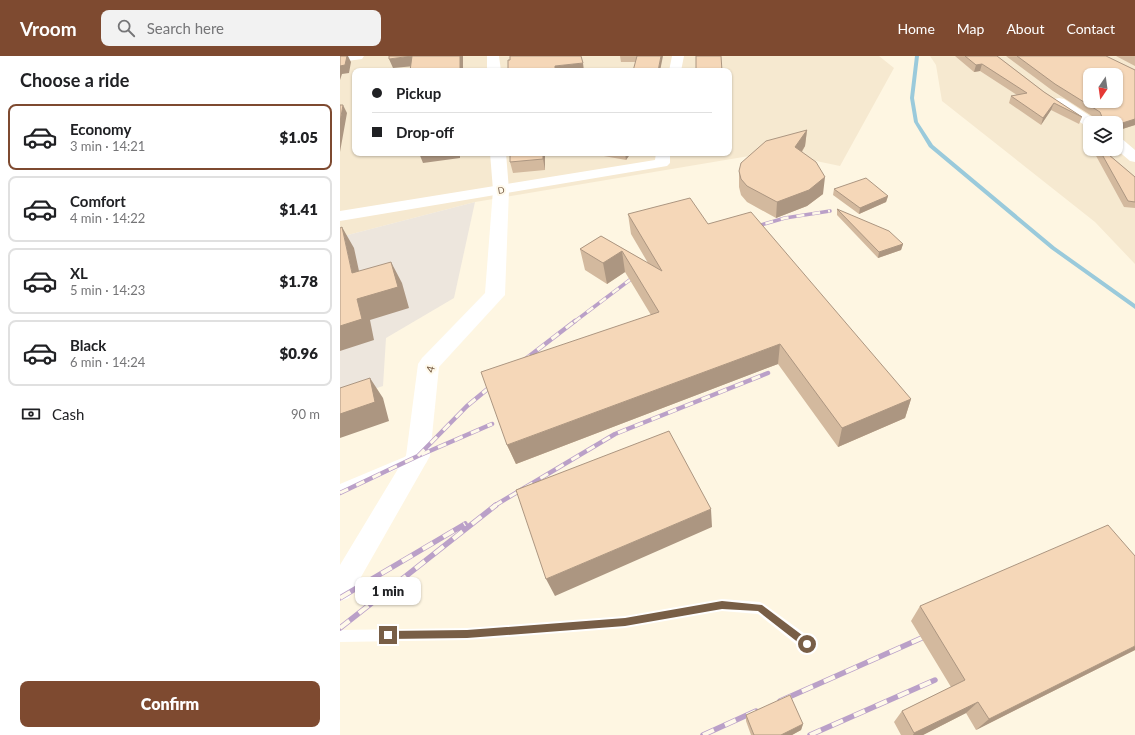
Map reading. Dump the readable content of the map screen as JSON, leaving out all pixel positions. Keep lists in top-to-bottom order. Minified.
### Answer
{"streets":{"street":["D","4"]},"crossings":[["D","4"]],"north":"bottom","page":{"header":"Vroom","search":"Search here","nav":["Home","Map","About","Contact"],"heading":"Choose a ride","banner":["Pickup","Drop-off"],"list":[{"name":"Economy","note":"3 min · 14:21","value":"$1.05"},{"name":"Comfort","note":"4 min · 14:22","value":"$1.41"},{"name":"XL","note":"5 min · 14:23","value":"$1.78"},{"name":"Black","note":"6 min · 14:24","value":"$0.96"}],"pay":["Cash","90 m"],"bubble":"1 min","buttons":"Confirm"}}
